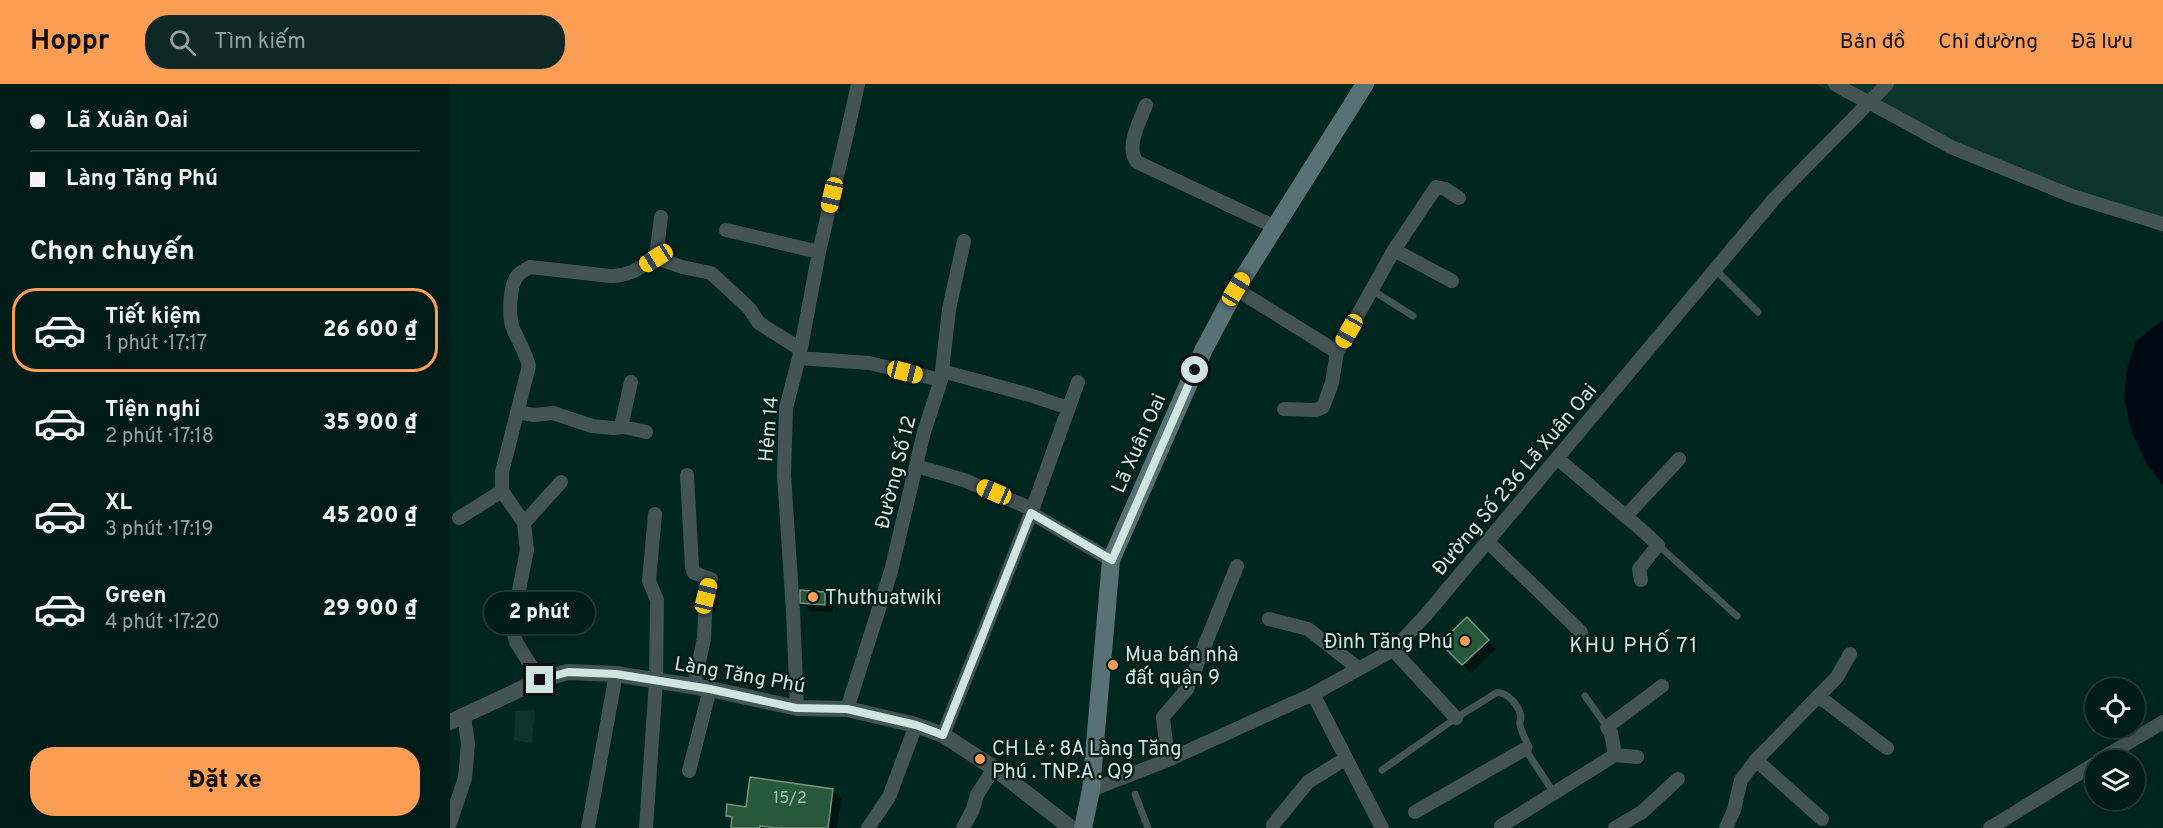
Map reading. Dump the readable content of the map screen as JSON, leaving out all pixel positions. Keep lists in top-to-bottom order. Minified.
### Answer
{"streets":{"main road":["Lã Xuân Oai"],"street":["Hẻm 14","Đường Số 12","Đường Số 236 Lã Xuân Oai","Làng Tăng Phú"]},"crossings":[["Hẻm 14","Làng Tăng Phú"],["Lã Xuân Oai","Đường Số 236 Lã Xuân Oai"],["Đường Số 12","Làng Tăng Phú"]],"districts":["KHU PHỐ 71"],"places":["Thuthuatwiki","Đình Tăng Phú","Mua bán nhà đất quận 9","CH Lẻ : 8A Làng Tăng Phú . TNP.A . Q9"],"house_numbers":["15/2"],"page":{"header":"Hoppr","search":"Tìm kiếm","nav":["Bản đồ","Chỉ đường","Đã lưu"],"banner":["Lã Xuân Oai","Làng Tăng Phú"],"heading":"Chọn chuyến","list":[{"name":"Tiết kiệm","note":"1 phút · 17:17","value":"26 600 ₫"},{"name":"Tiện nghi","note":"2 phút · 17:18","value":"35 900 ₫"},{"name":"XL","note":"3 phút · 17:19","value":"45 200 ₫"},{"name":"Green","note":"4 phút · 17:20","value":"29 900 ₫"}],"bubble":"2 phút","buttons":"Đặt xe"}}
